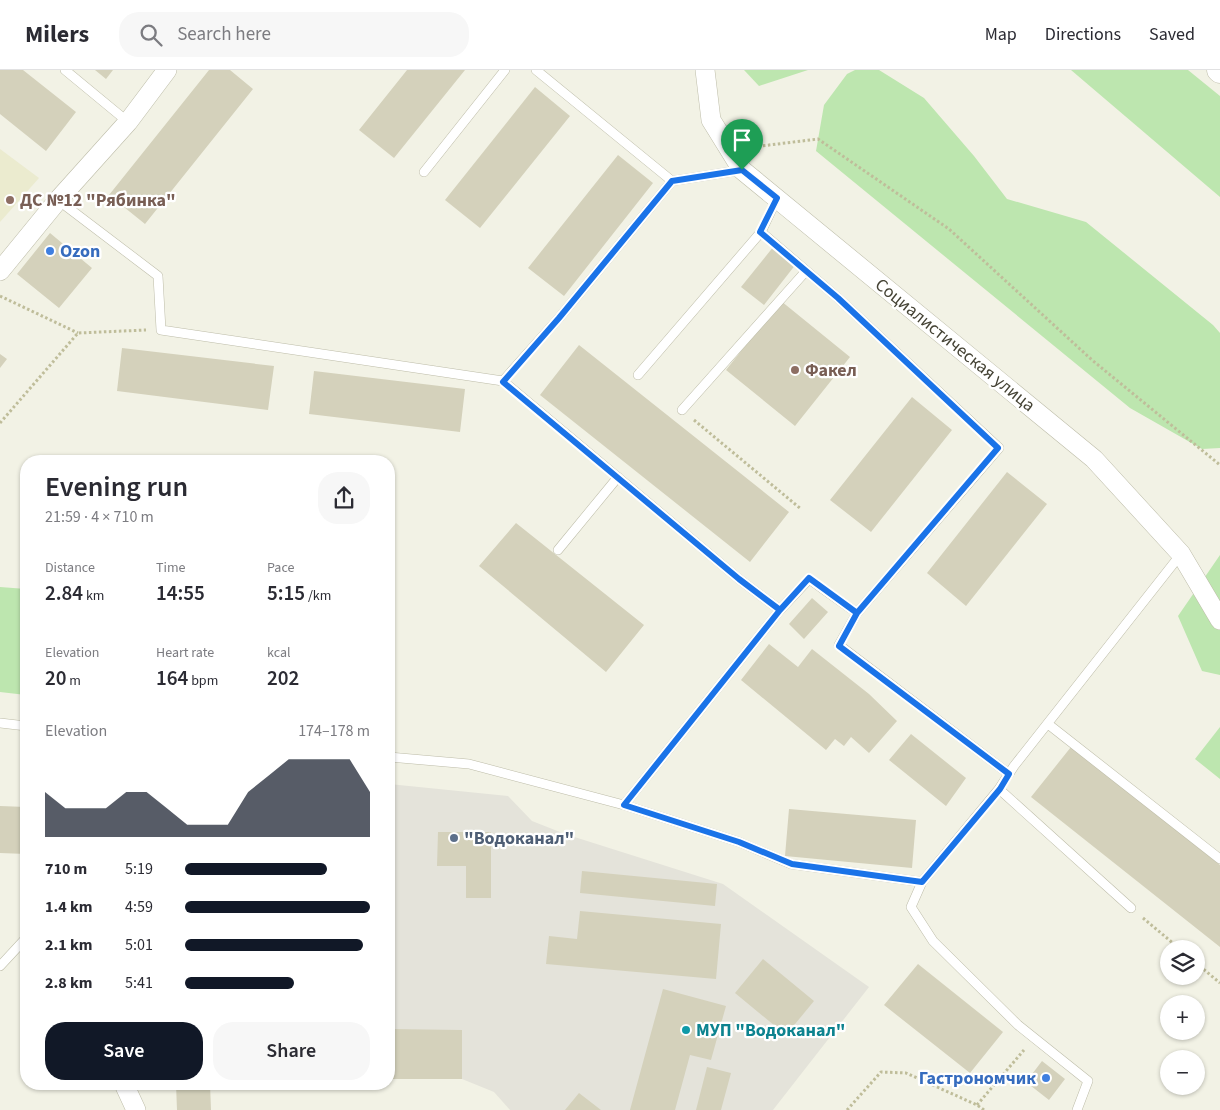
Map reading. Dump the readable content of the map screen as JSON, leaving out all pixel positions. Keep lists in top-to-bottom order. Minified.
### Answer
{"streets":{"street":["Социалистическая улица"]},"places":["ДС №12 \"Рябинка\"","Ozon","Факел","\"Водоканал\"","МУП \"Водоканал\"","Гастрономчик"],"page":{"header":"Milers","search":"Search here","nav":["Map","Directions","Saved"],"heading":["Evening run","21:59 · 4 × 710 m"],"stats":[["Distance","2.84 km"],["Time","14:55"],["Pace","5:15 /km"],["Elevation","20 m"],["Heart rate","164 bpm"],["kcal","202"]],"chart":["Elevation","174–178 m"],"list":[{"name":"710 m","note":"5:19"},{"name":"1.4 km","note":"4:59"},{"name":"2.1 km","note":"5:01"},{"name":"2.8 km","note":"5:41"}],"map_buttons":["+","−"],"buttons":["Save","Share"]}}
